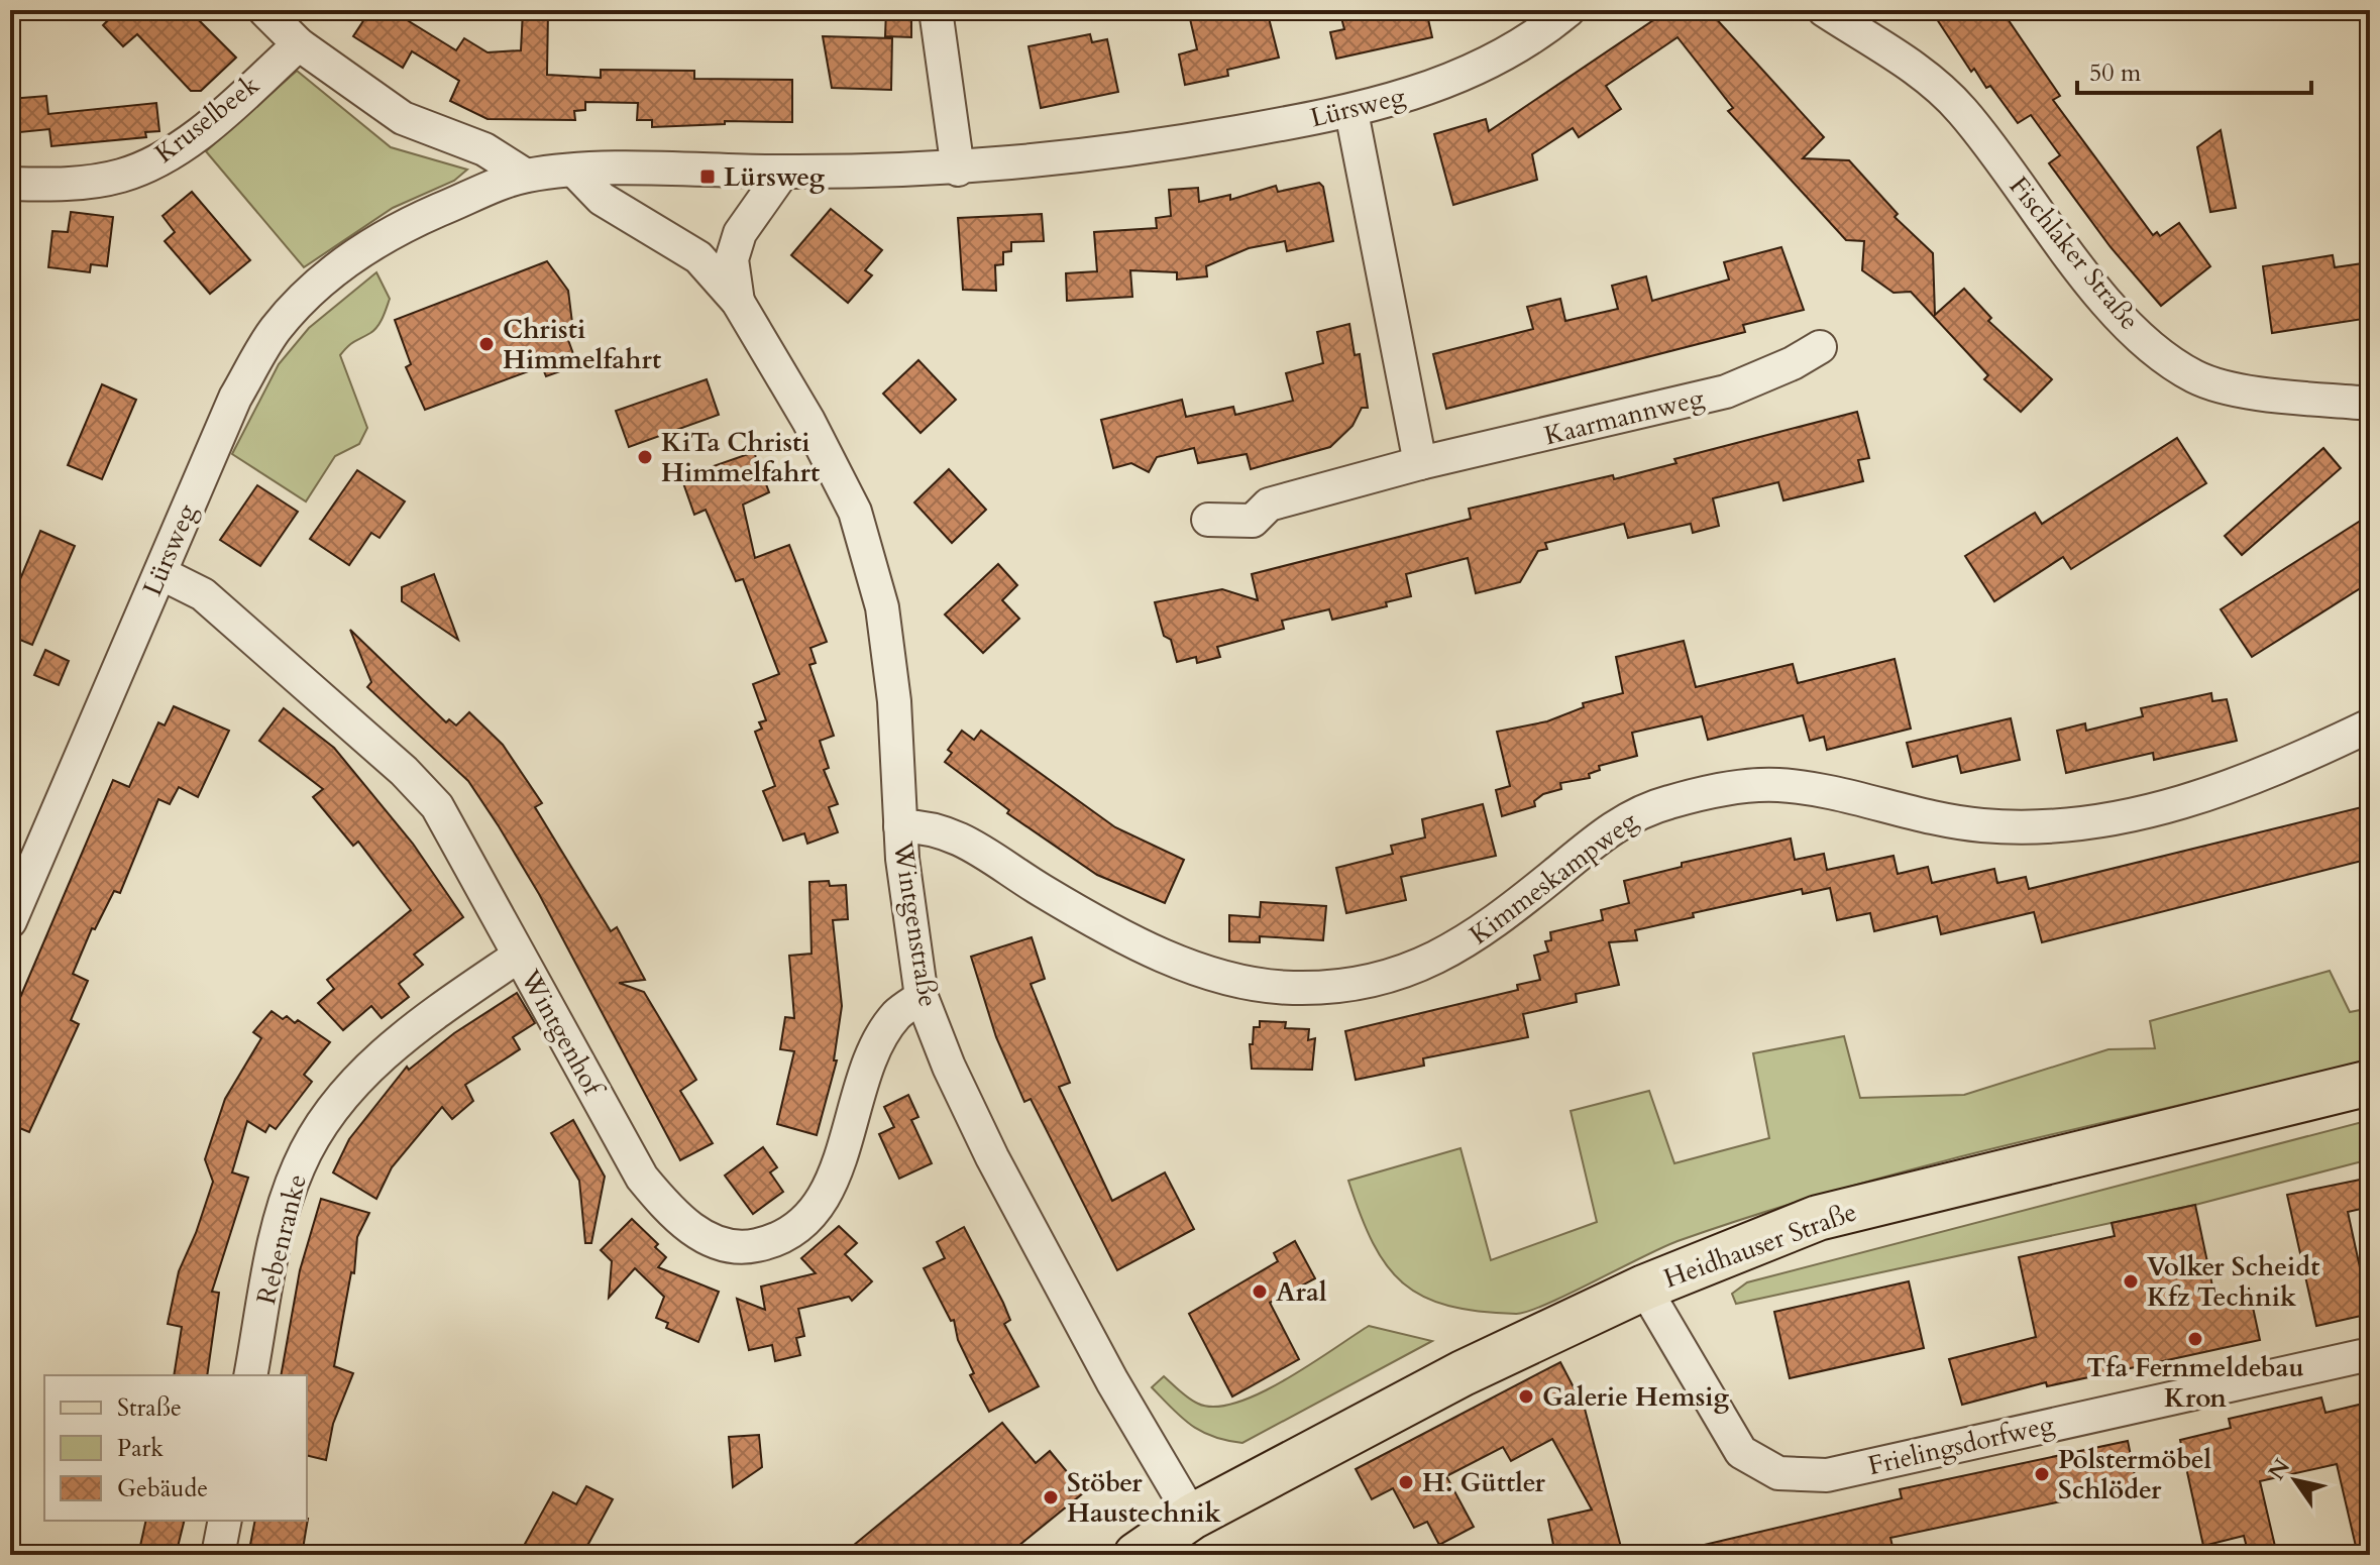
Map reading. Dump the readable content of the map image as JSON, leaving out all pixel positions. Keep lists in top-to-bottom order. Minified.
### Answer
{"streets":{"main road":["Heidhauser Straße"],"street":["Lürsweg","Kruselbeek","Fischlaker Straße","Kaarmannweg","Kimmeskampweg","Wintgenstraße","Wintgenhof","Rebenranke","Frielingsdorfweg"]},"crossings":[["Lürsweg","Wintgenstraße"],["Lürsweg","Wintgenhof"],["Kimmeskampweg","Wintgenstraße"],["Wintgenstraße","Wintgenhof"],["Wintgenstraße","Heidhauser Straße"],["Wintgenhof","Rebenranke"],["Heidhauser Straße","Frielingsdorfweg"]],"places":{"transit":["Lürsweg"],"other":["Christi Himmelfahrt","KiTa Christi Himmelfahrt","Volker Scheidt Kfz Technik","Aral","Tfa Fernmeldebau Kron","Galerie Hemsig","Polstermöbel Schlöder","H. Güttler","Stöber Haustechnik"]},"legend":["Straße","Park","Gebäude"],"scale_bar":"50 m","north":"top left"}
